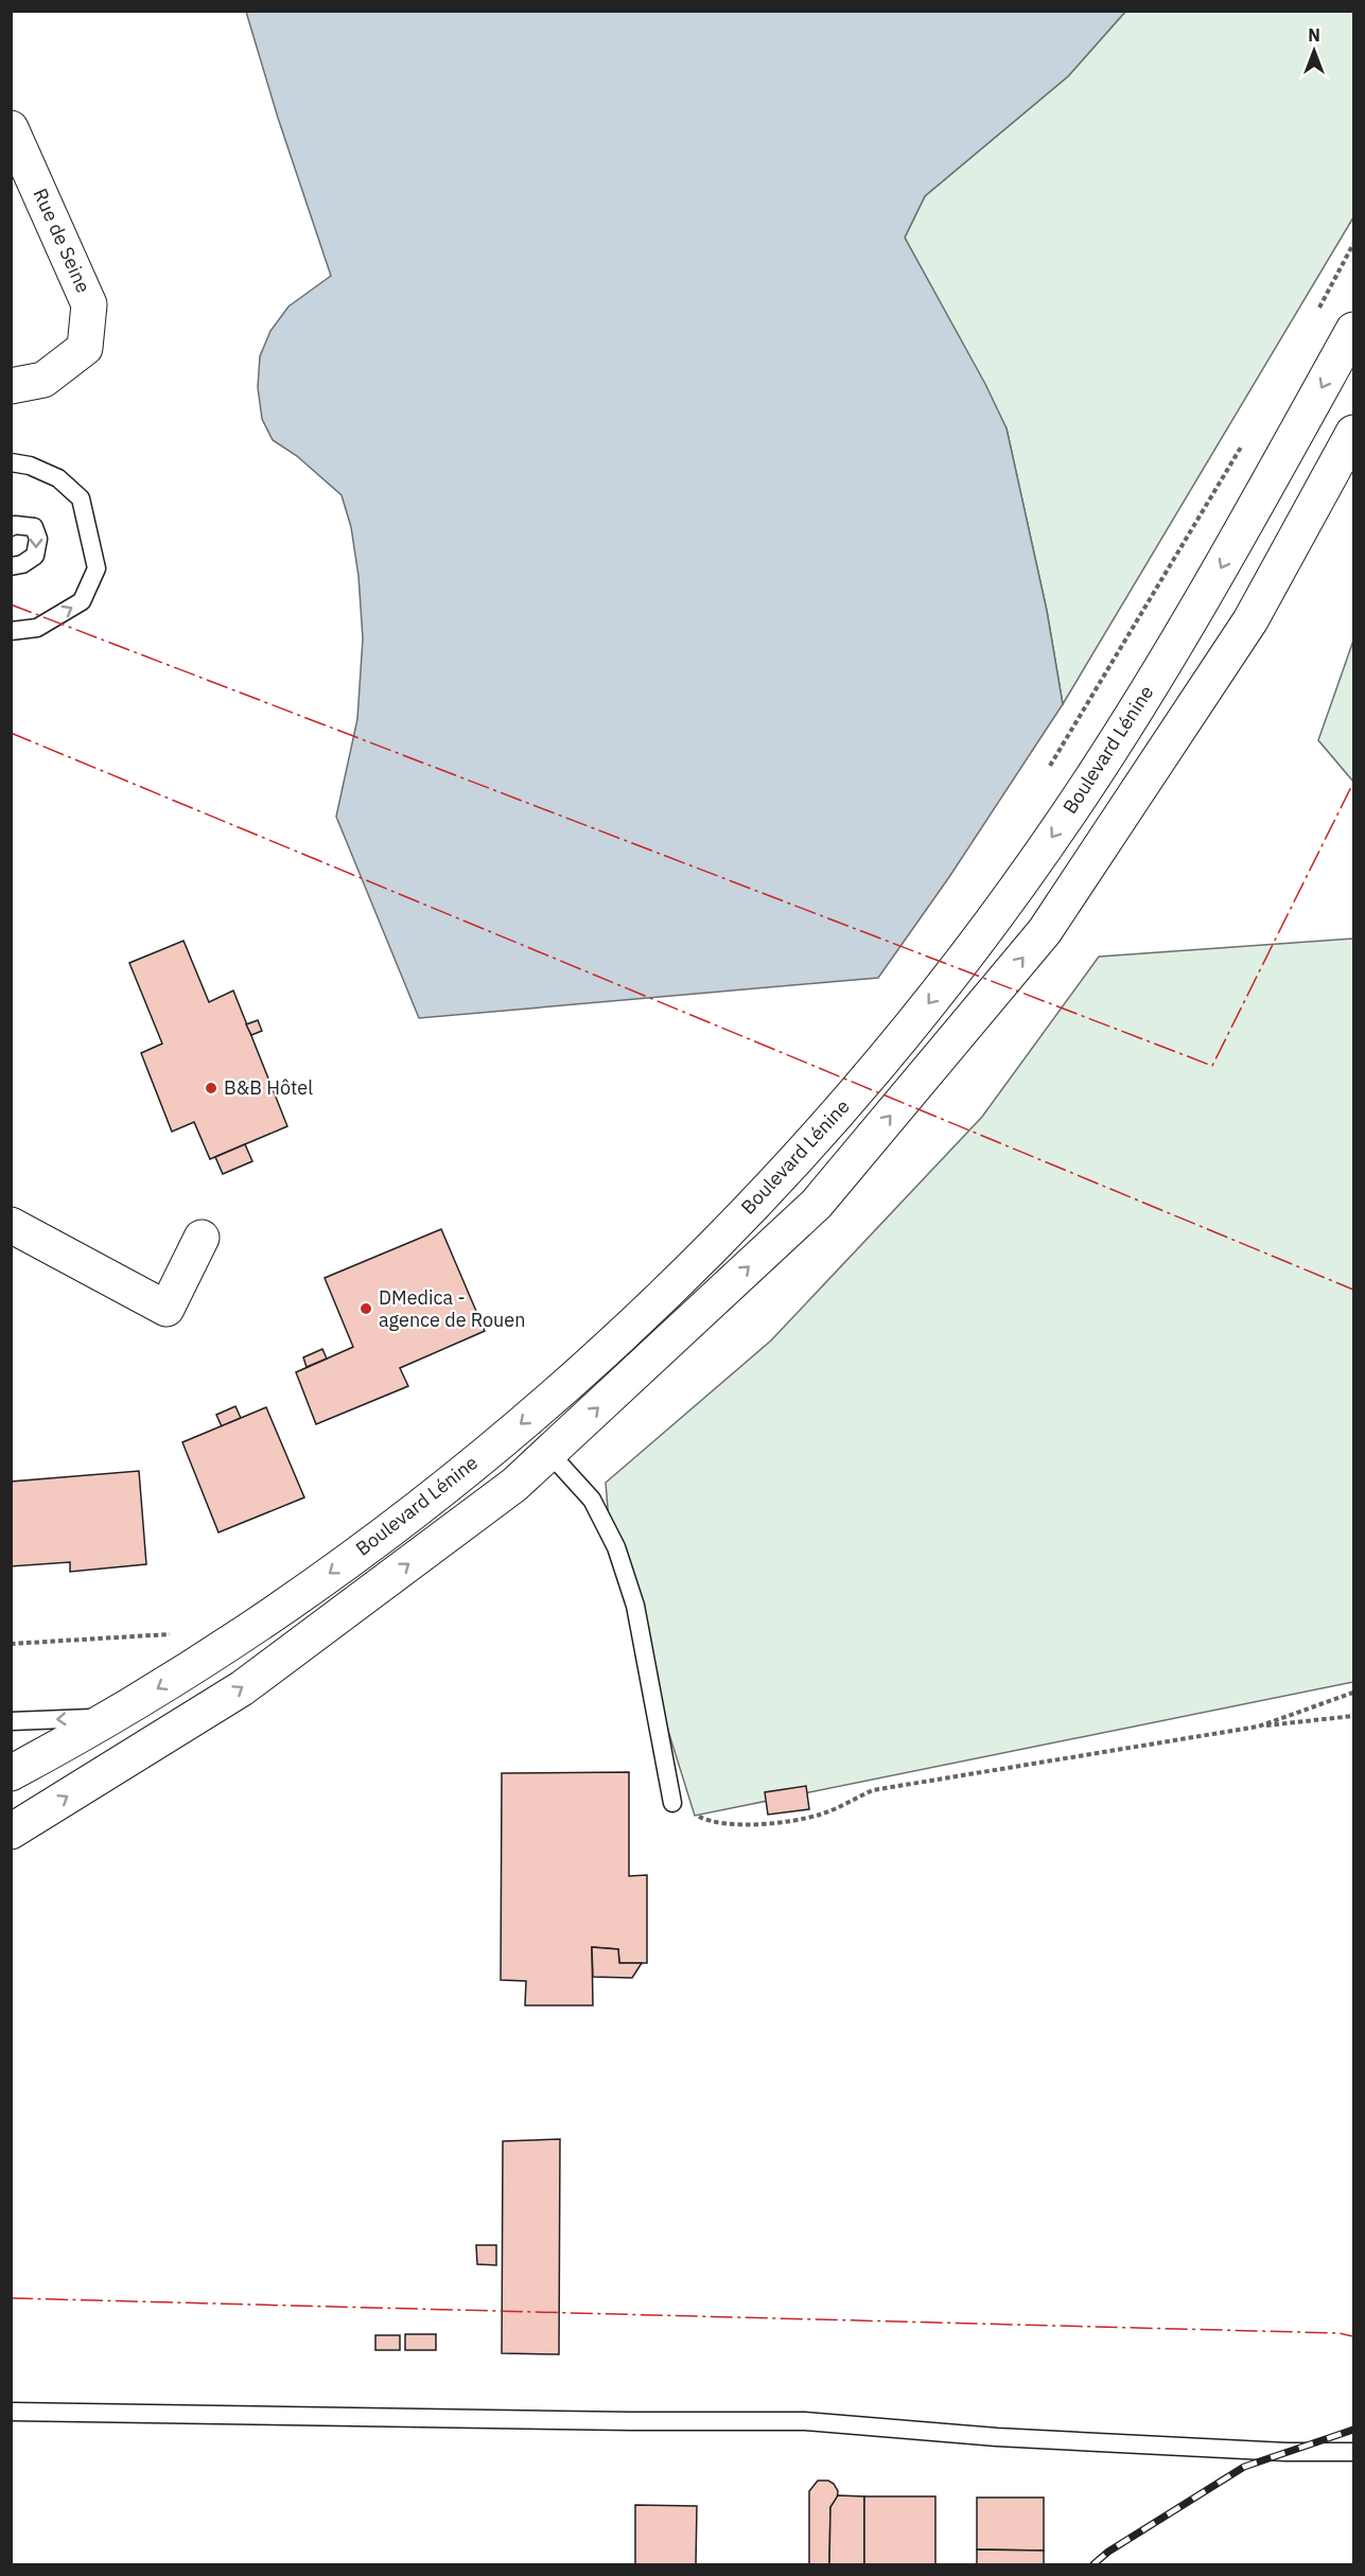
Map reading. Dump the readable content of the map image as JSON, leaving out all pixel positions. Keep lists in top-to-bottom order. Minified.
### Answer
{"streets":{"main road":["Rue de Seine","Boulevard Lénine"]},"places":["B&B Hôtel","DMedica - agence de Rouen"],"north":"top"}
